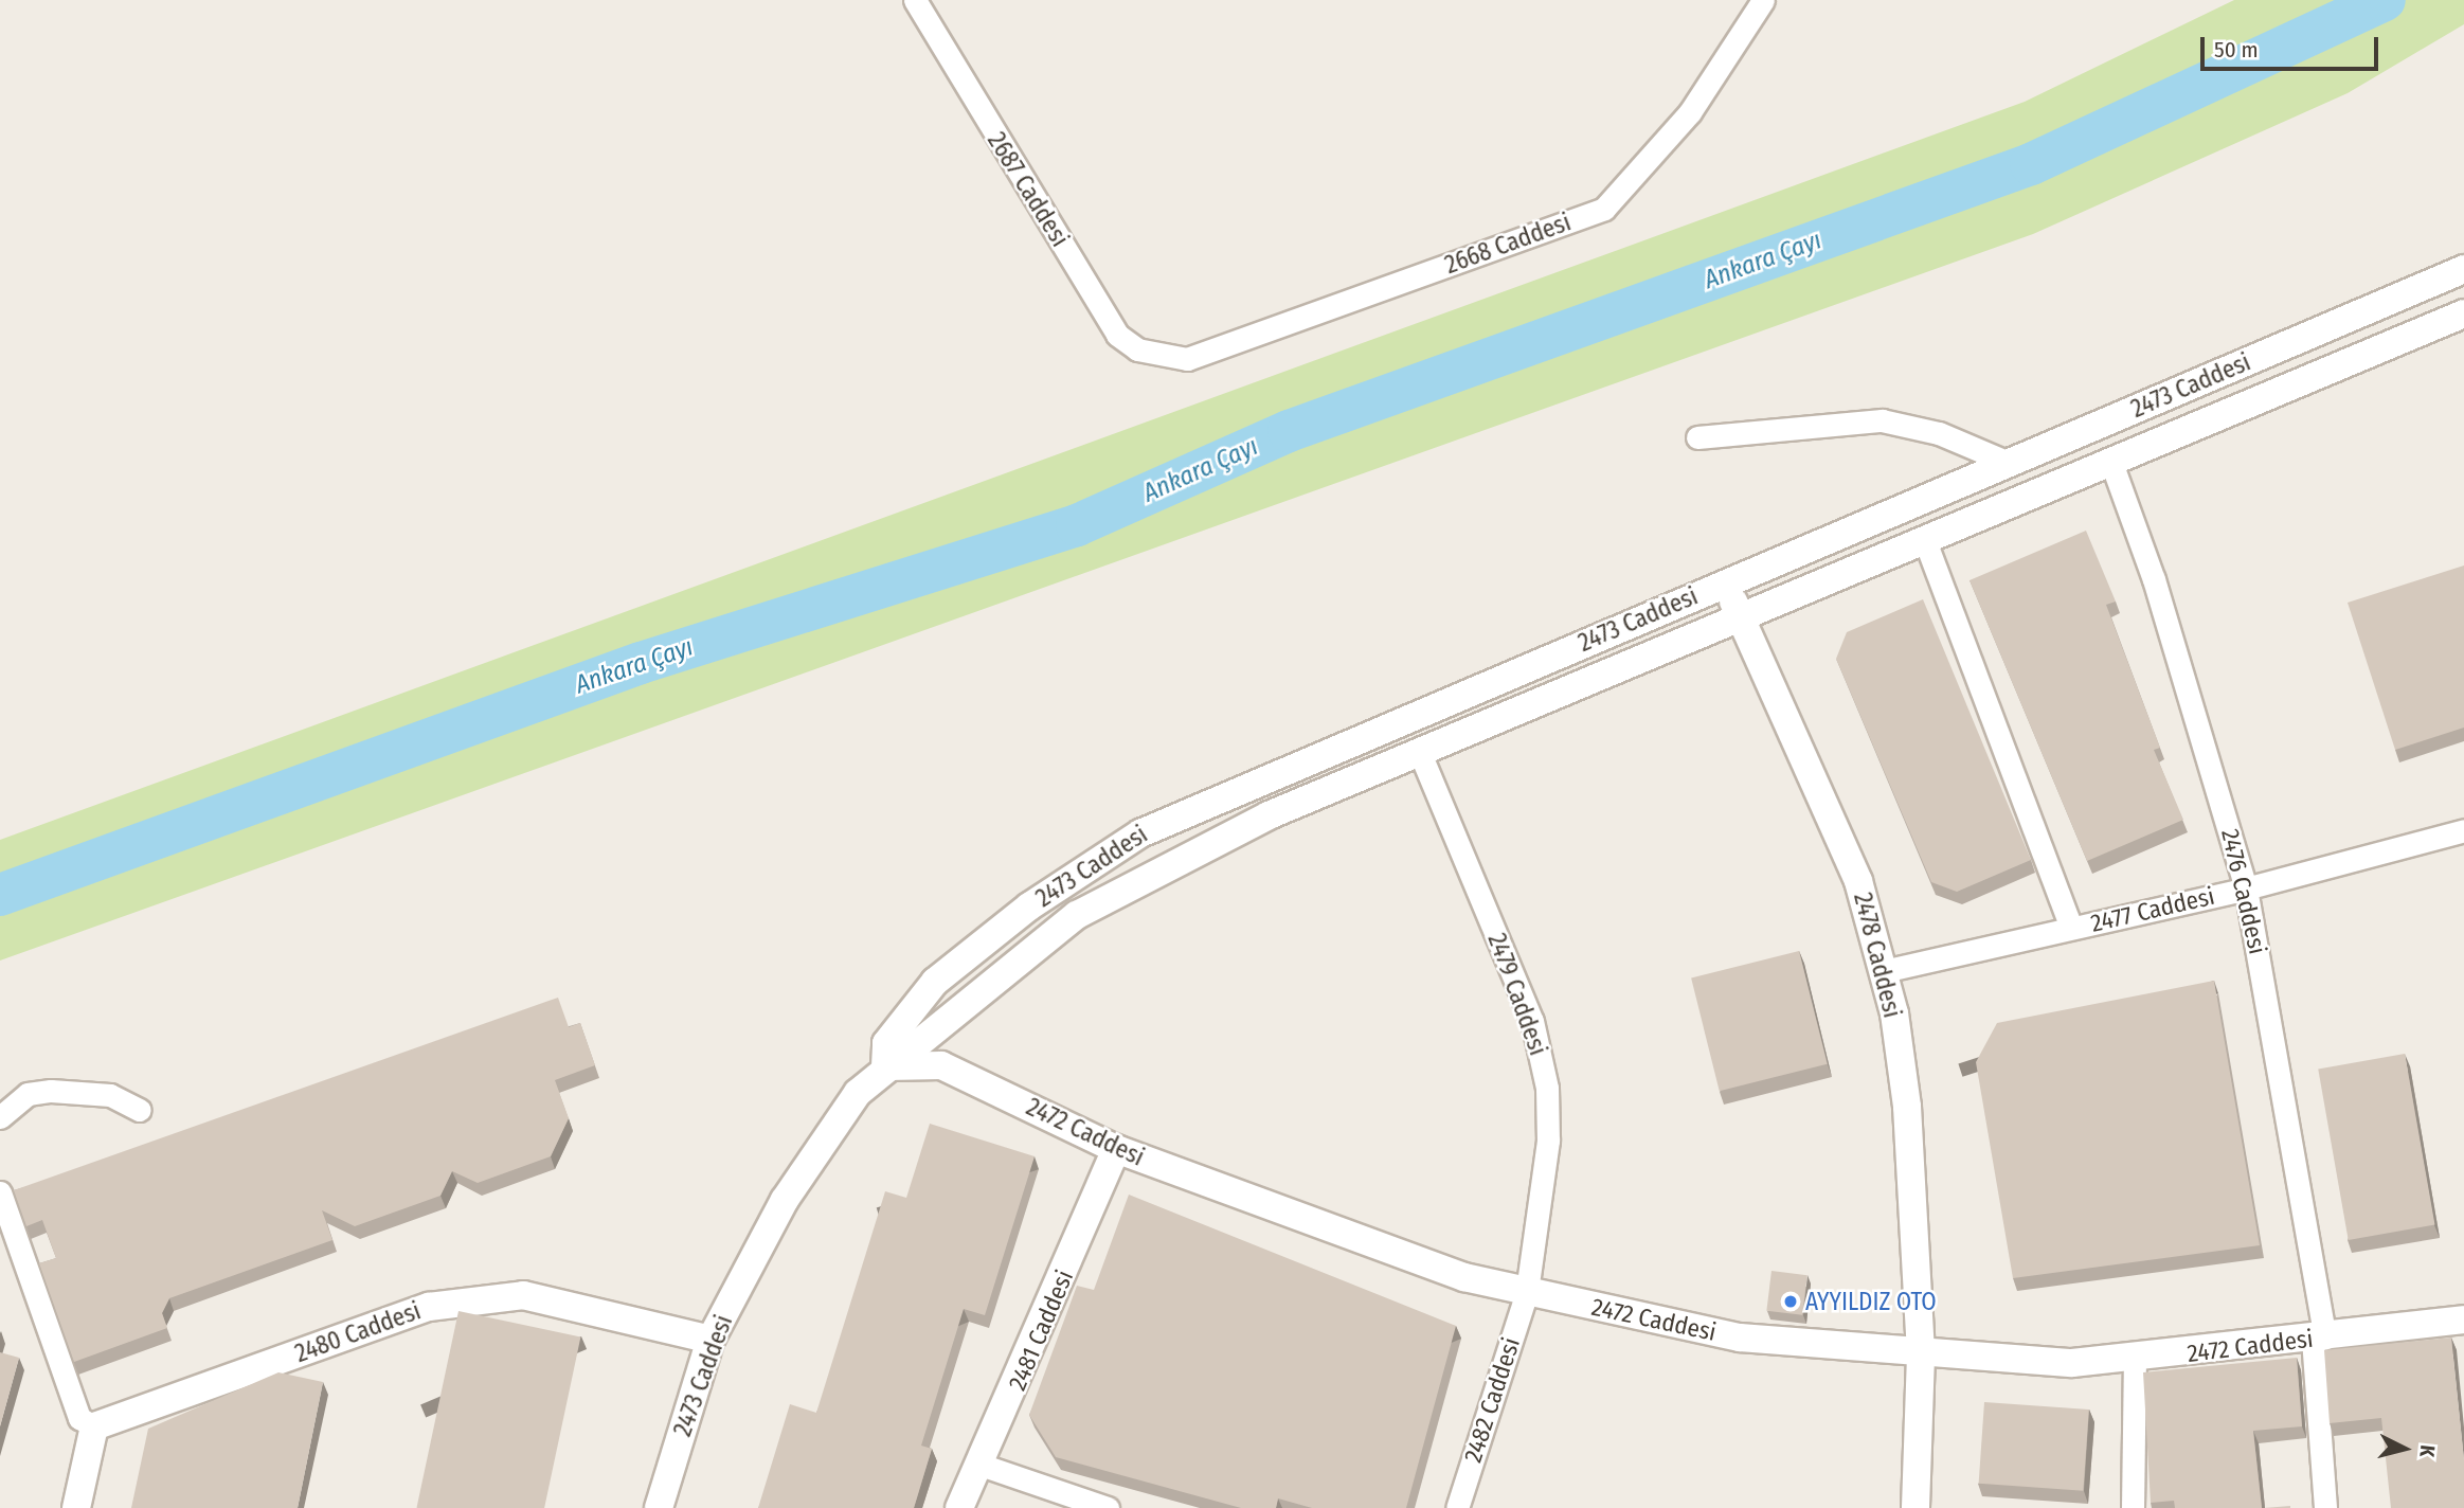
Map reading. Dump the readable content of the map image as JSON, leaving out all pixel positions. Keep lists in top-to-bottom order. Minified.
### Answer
{"streets":{"street":["2687 Caddesi","2668 Caddesi","2473 Caddesi","2476 Caddesi","2477 Caddesi","2478 Caddesi","2479 Caddesi","2472 Caddesi","2481 Caddesi","2480 Caddesi","2482 Caddesi"]},"crossings":[["2687 Caddesi","2668 Caddesi"],["2473 Caddesi","2476 Caddesi"],["2473 Caddesi","2478 Caddesi"],["2473 Caddesi","2479 Caddesi"],["2473 Caddesi","2472 Caddesi"],["2473 Caddesi","2480 Caddesi"],["2476 Caddesi","2477 Caddesi"],["2476 Caddesi","2472 Caddesi"],["2477 Caddesi","2478 Caddesi"],["2478 Caddesi","2472 Caddesi"],["2479 Caddesi","2472 Caddesi"],["2479 Caddesi","2482 Caddesi"],["2472 Caddesi","2481 Caddesi"],["2472 Caddesi","2482 Caddesi"]],"water":["Ankara Çayı"],"places":["AYYILDIZ OTO"],"scale_bar":"50 m","north":"right"}
